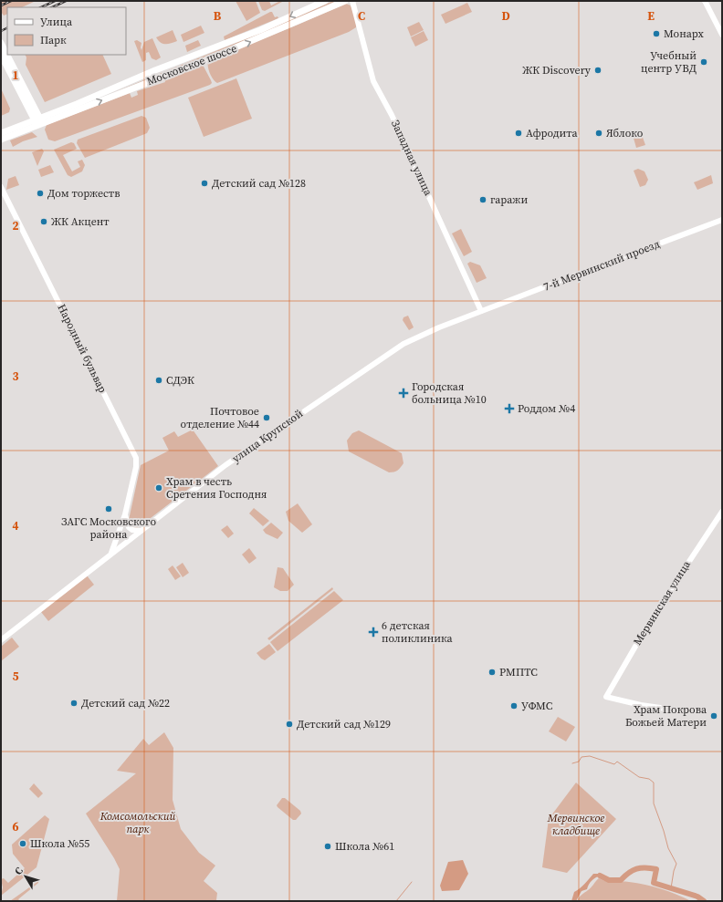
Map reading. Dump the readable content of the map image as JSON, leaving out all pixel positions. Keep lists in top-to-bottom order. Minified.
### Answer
{"streets":{"main road":["Московское шоссе"],"street":["Западная улица","7-й Мервинский проезд","Народный бульвар","улица Крупской","Мервинская улица"]},"crossings":[["Западная улица","7-й Мервинский проезд"],["Западная улица","улица Крупской"],["7-й Мервинский проезд","улица Крупской"],["Народный бульвар","улица Крупской"]],"parks":["Комсомольский парк","Мервинское кладбище"],"places":{"other":["Монарх","Учебный центр УВД","ЖК Discovery","Афродита","Яблоко","Детский сад №128","Дом торжеств","гаражи","ЖК Акцент","СДЭК","Почтовое отделение №44","Храм в честь Сретения Господня","ЗАГС Московского района","РМПТС","Детский сад №22","УФМС","Храм Покрова Божьей Матери","Детский сад №129","Школа №55","Школа №61"],"health":["Городская больница №10","Роддом №4","6 детская поликлиника"]},"legend":["Улица","Парк"],"north":"top left","grid":{"columns":["B","C","D","E"],"rows":["1","2","3","4","5","6"]}}
